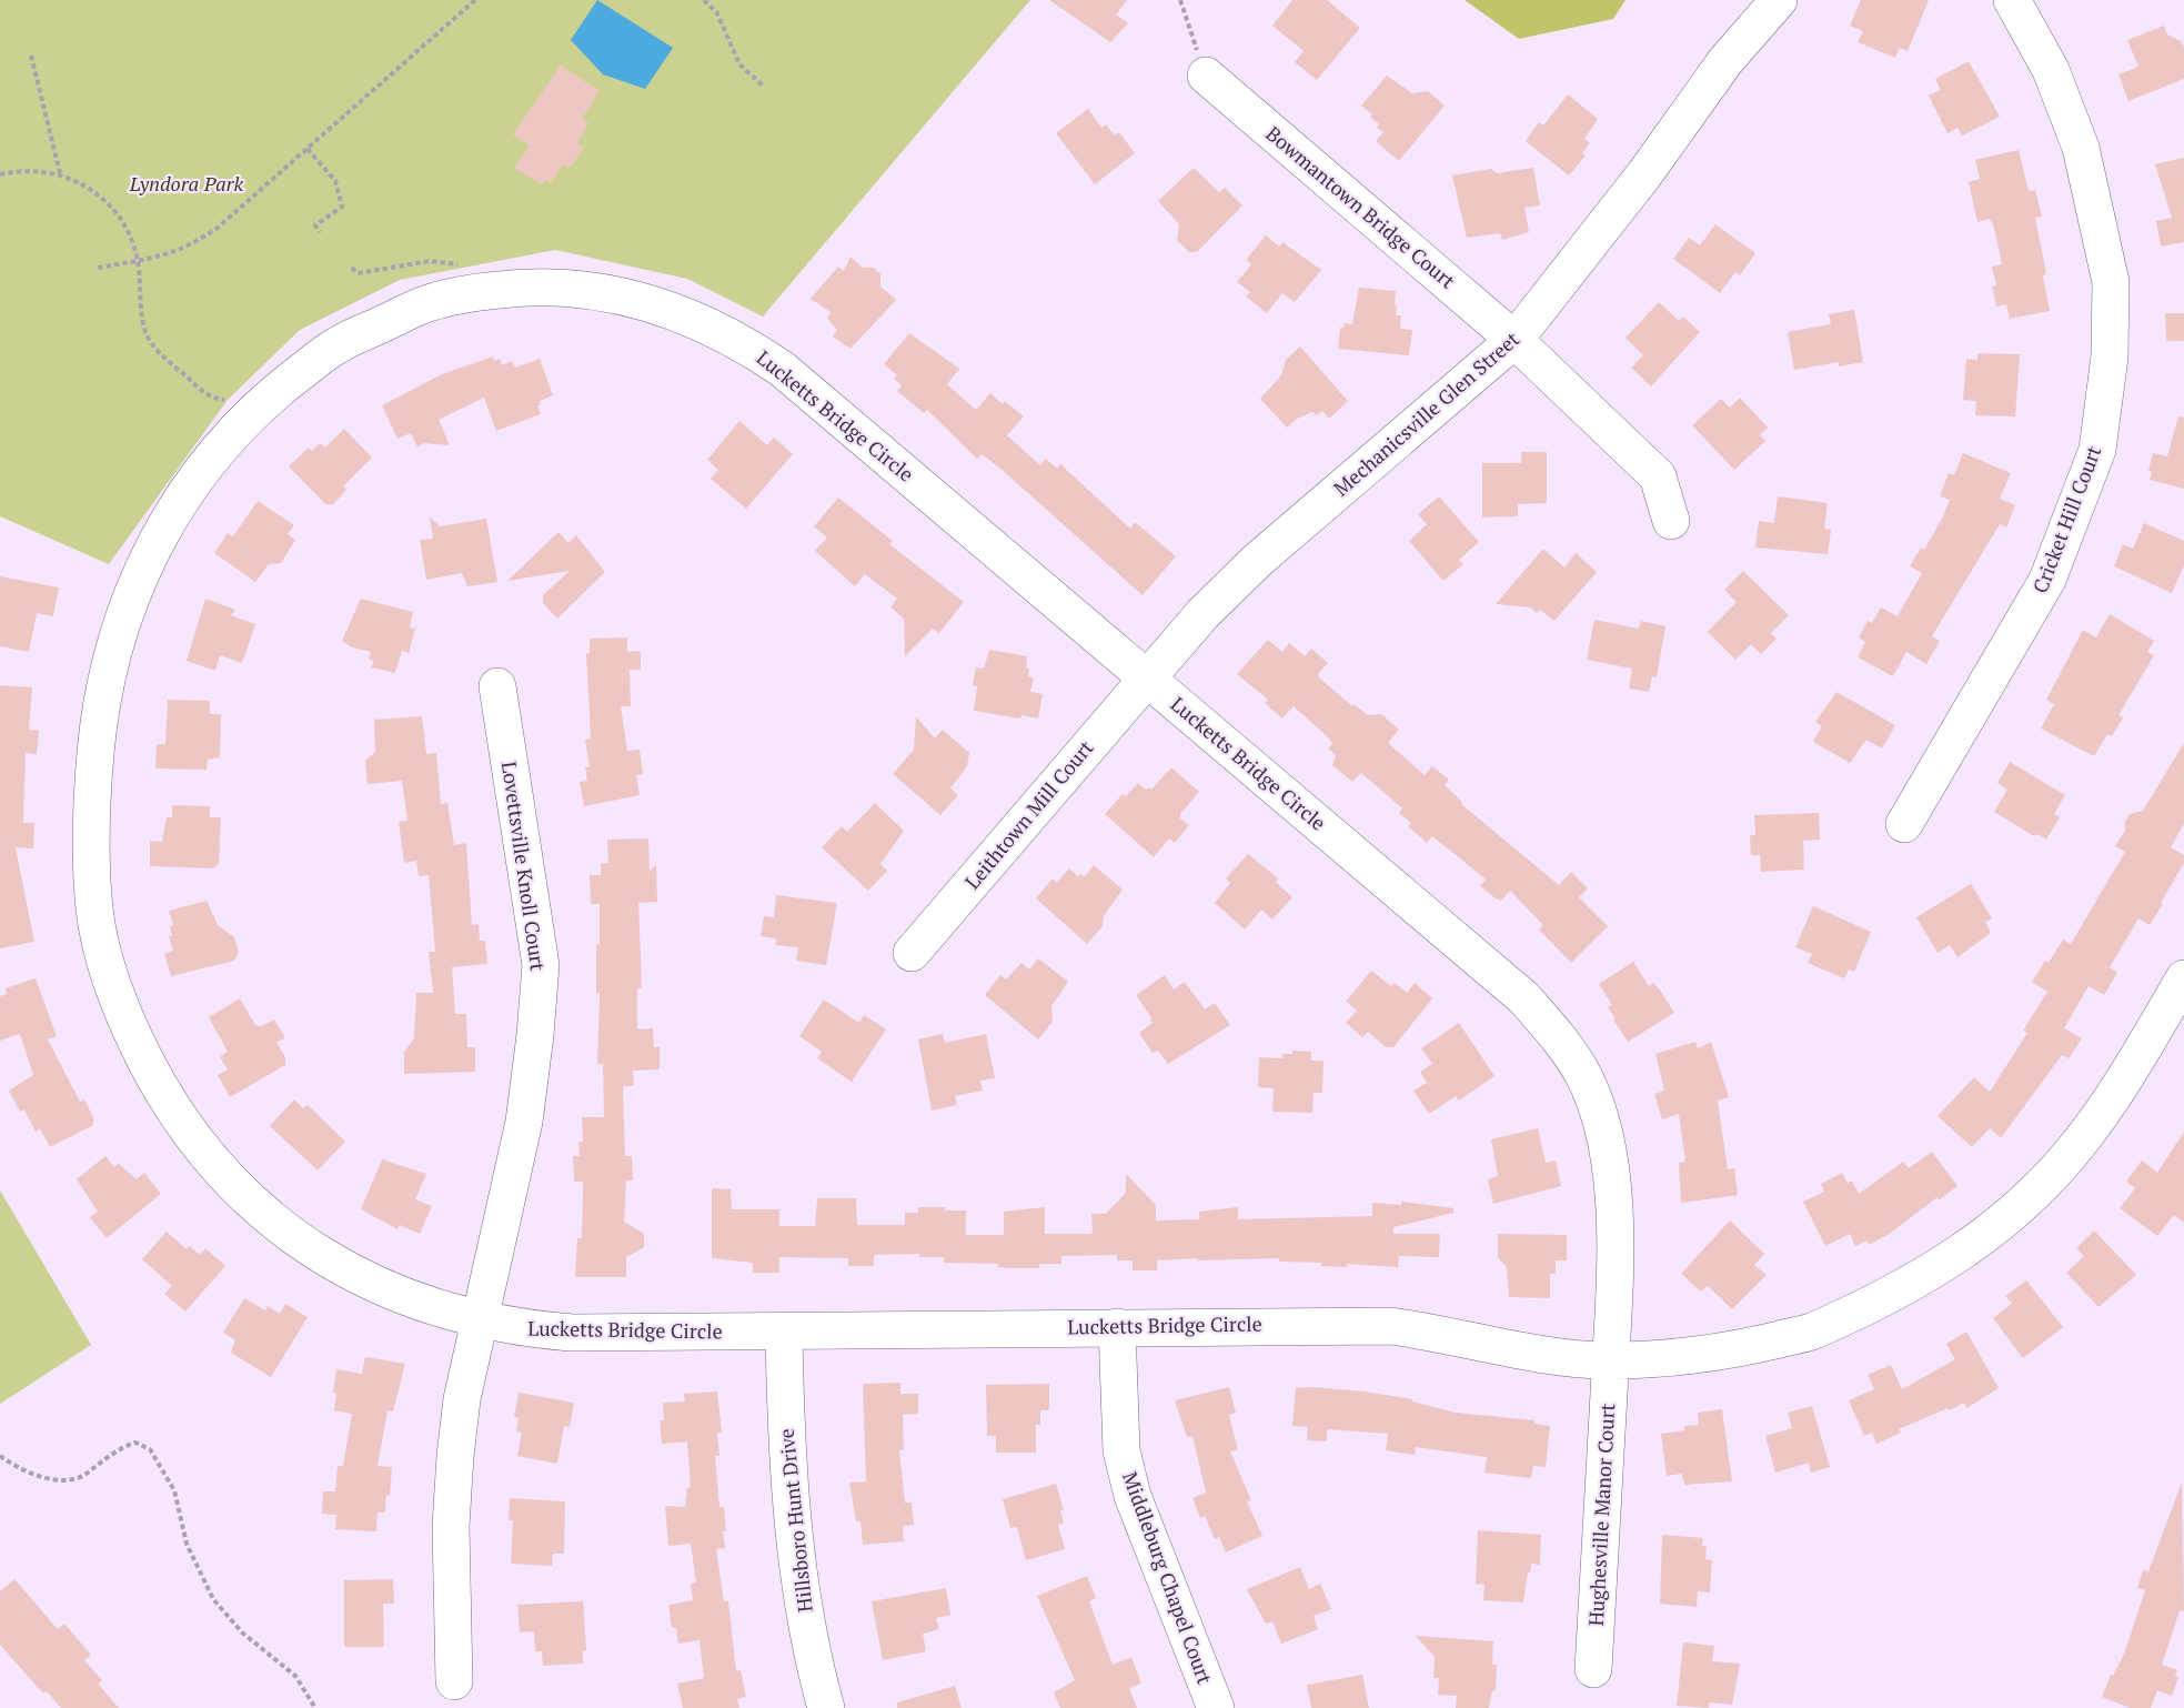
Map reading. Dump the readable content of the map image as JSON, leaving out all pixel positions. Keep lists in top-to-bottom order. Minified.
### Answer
{"streets":{"street":["Bowmantown Bridge Court","Mechanicsville Glen Street","Lucketts Bridge Circle","Cricket Hill Court","Leithtown Mill Court","Lovettsville Knoll Court","Hughesville Manor Court","Hillsboro Hunt Drive","Middleburg Chapel Court"]},"crossings":[["Bowmantown Bridge Court","Mechanicsville Glen Street"],["Mechanicsville Glen Street","Lucketts Bridge Circle"],["Mechanicsville Glen Street","Leithtown Mill Court"],["Lucketts Bridge Circle","Leithtown Mill Court"],["Lucketts Bridge Circle","Lovettsville Knoll Court"],["Lucketts Bridge Circle","Hughesville Manor Court"],["Lucketts Bridge Circle","Hillsboro Hunt Drive"],["Lucketts Bridge Circle","Middleburg Chapel Court"]],"parks":["Lyndora Park"]}
